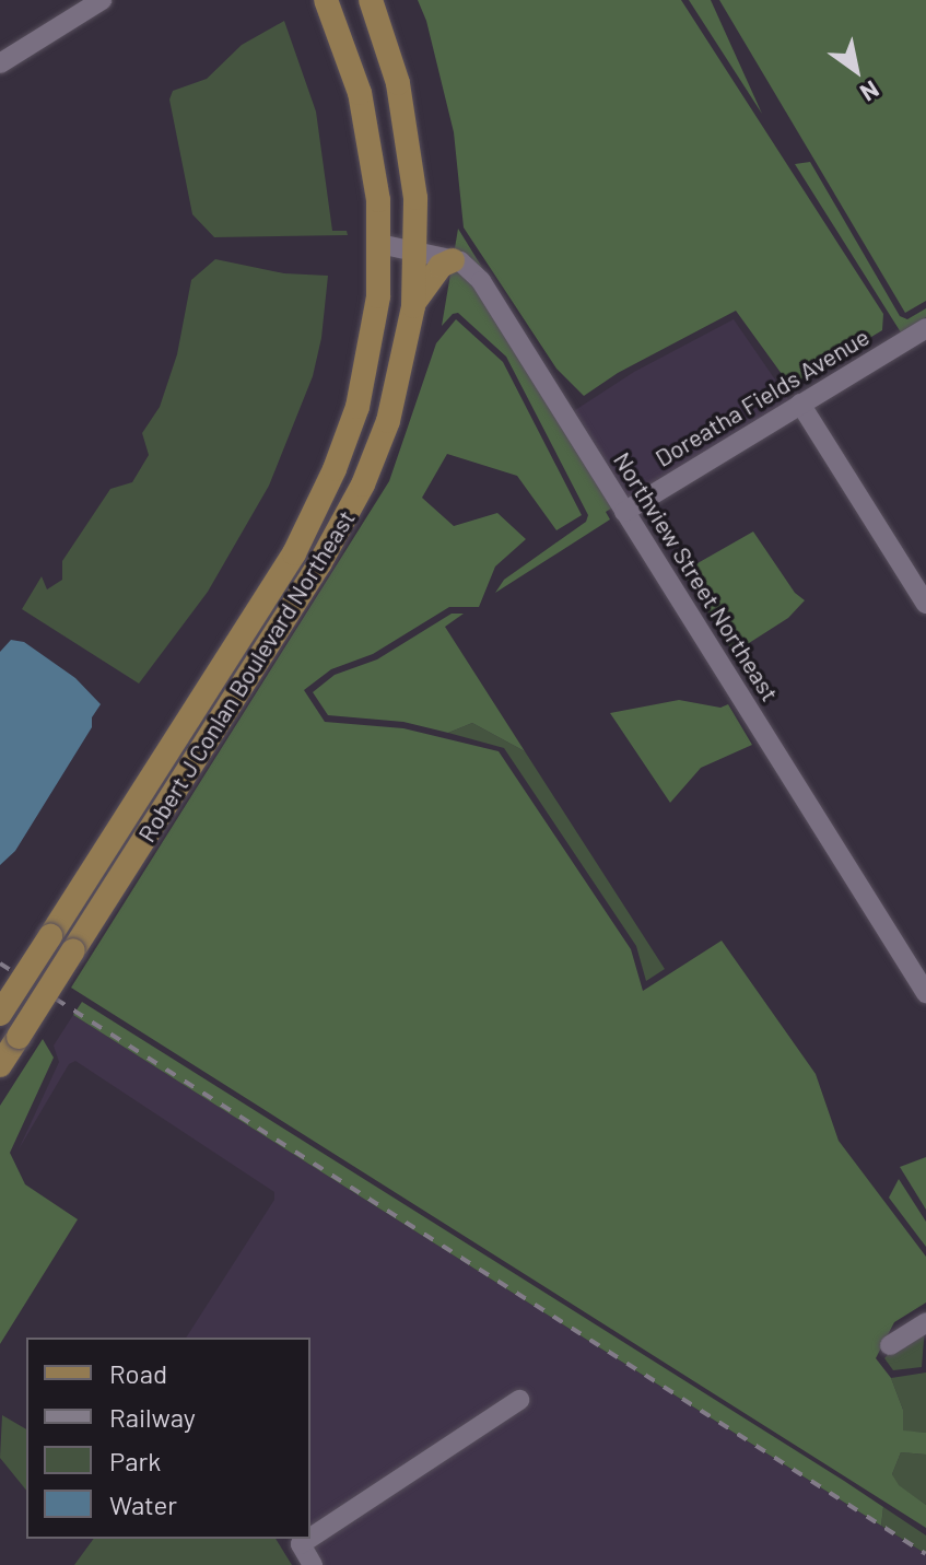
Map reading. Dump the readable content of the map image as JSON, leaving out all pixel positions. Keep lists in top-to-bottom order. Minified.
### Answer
{"streets":{"main road":["Robert J Conlan Boulevard Northeast"],"street":["Doreatha Fields Avenue","Northview Street Northeast"]},"crossings":[["Doreatha Fields Avenue","Northview Street Northeast"],["Northview Street Northeast","Robert J Conlan Boulevard Northeast"]],"legend":["Road","Railway","Park","Water"],"north":"bottom right"}
